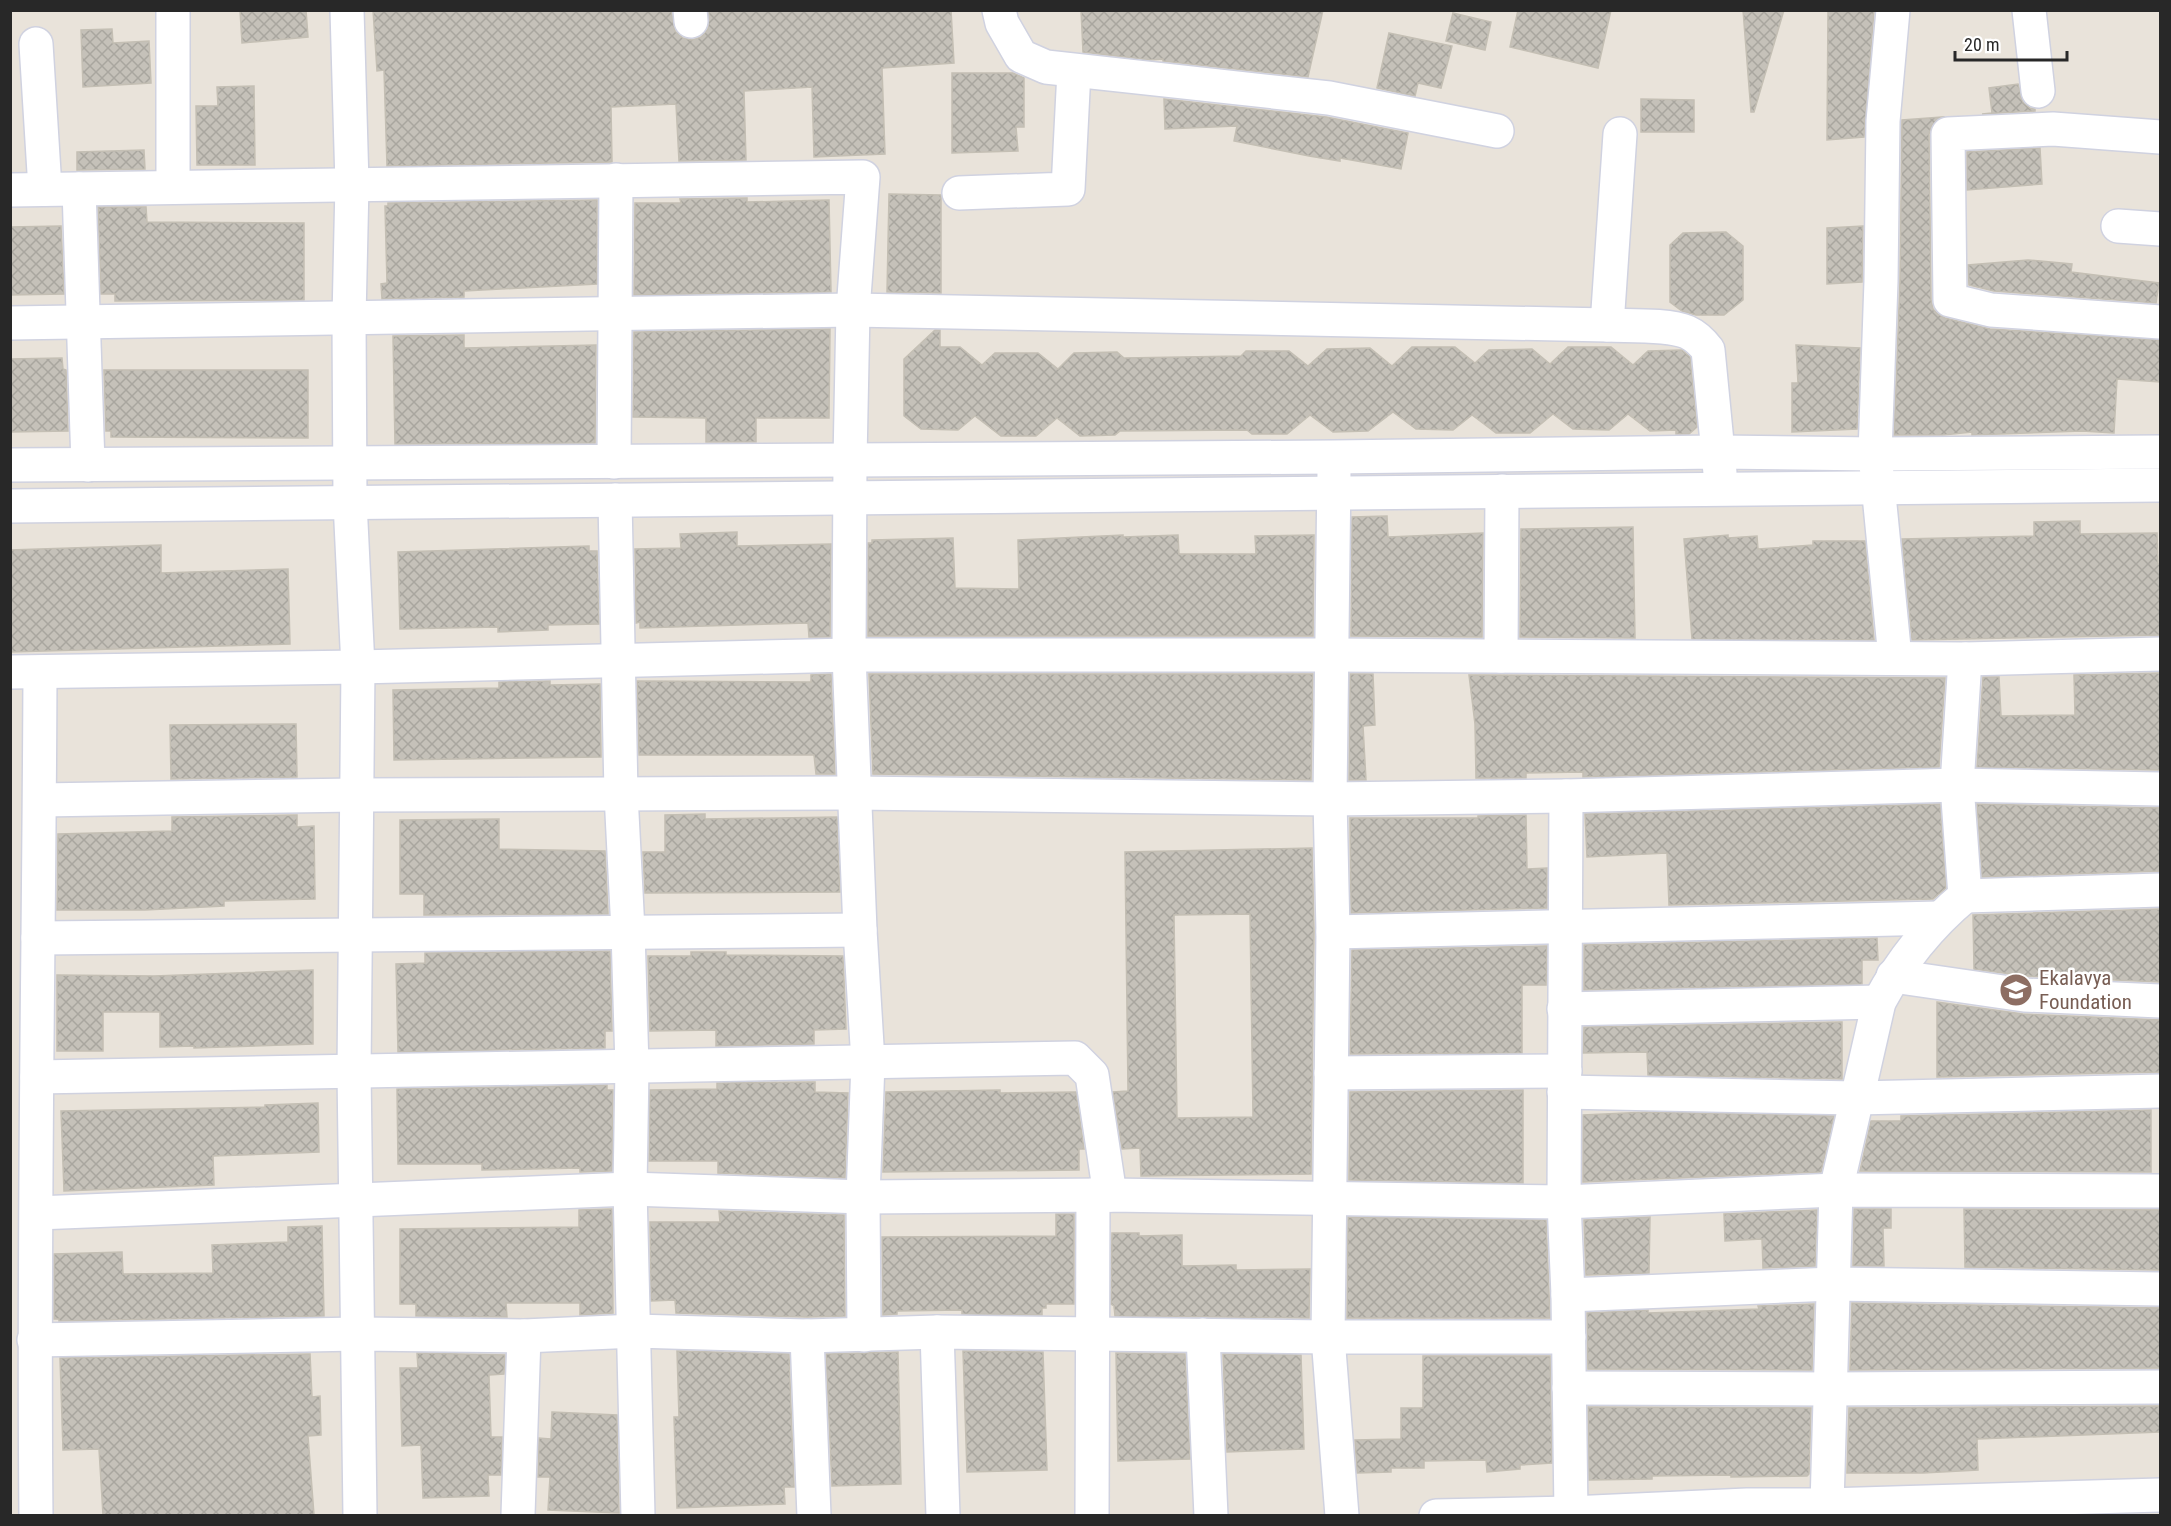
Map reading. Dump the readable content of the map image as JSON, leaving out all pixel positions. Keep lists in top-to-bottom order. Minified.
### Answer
{"places":{"school or university":["Ekalavya Foundation"]},"scale_bar":"20 m"}
